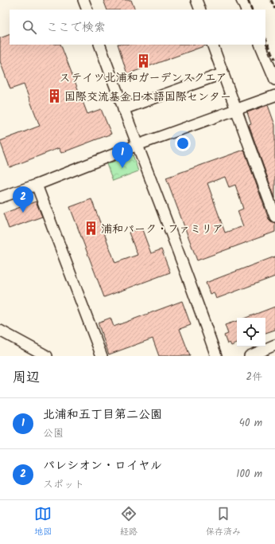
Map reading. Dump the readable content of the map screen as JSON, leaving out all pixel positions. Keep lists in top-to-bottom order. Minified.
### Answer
{"places":{"building":["ステイツ北浦和ガーデンスクエア","国際交流基金日本語国際センター","浦和パーク・ファミリア"]},"page":{"search":"ここで検索","pins":["1","2"],"heading":["周辺","2件"],"list":[{"mark":"1","name":"北浦和五丁目第二公園","note":"公園","value":"40 m"},{"mark":"2","name":"パレシオン・ロイヤル","note":"スポット","value":"100 m"}],"nav":["地図","経路","保存済み"]}}
